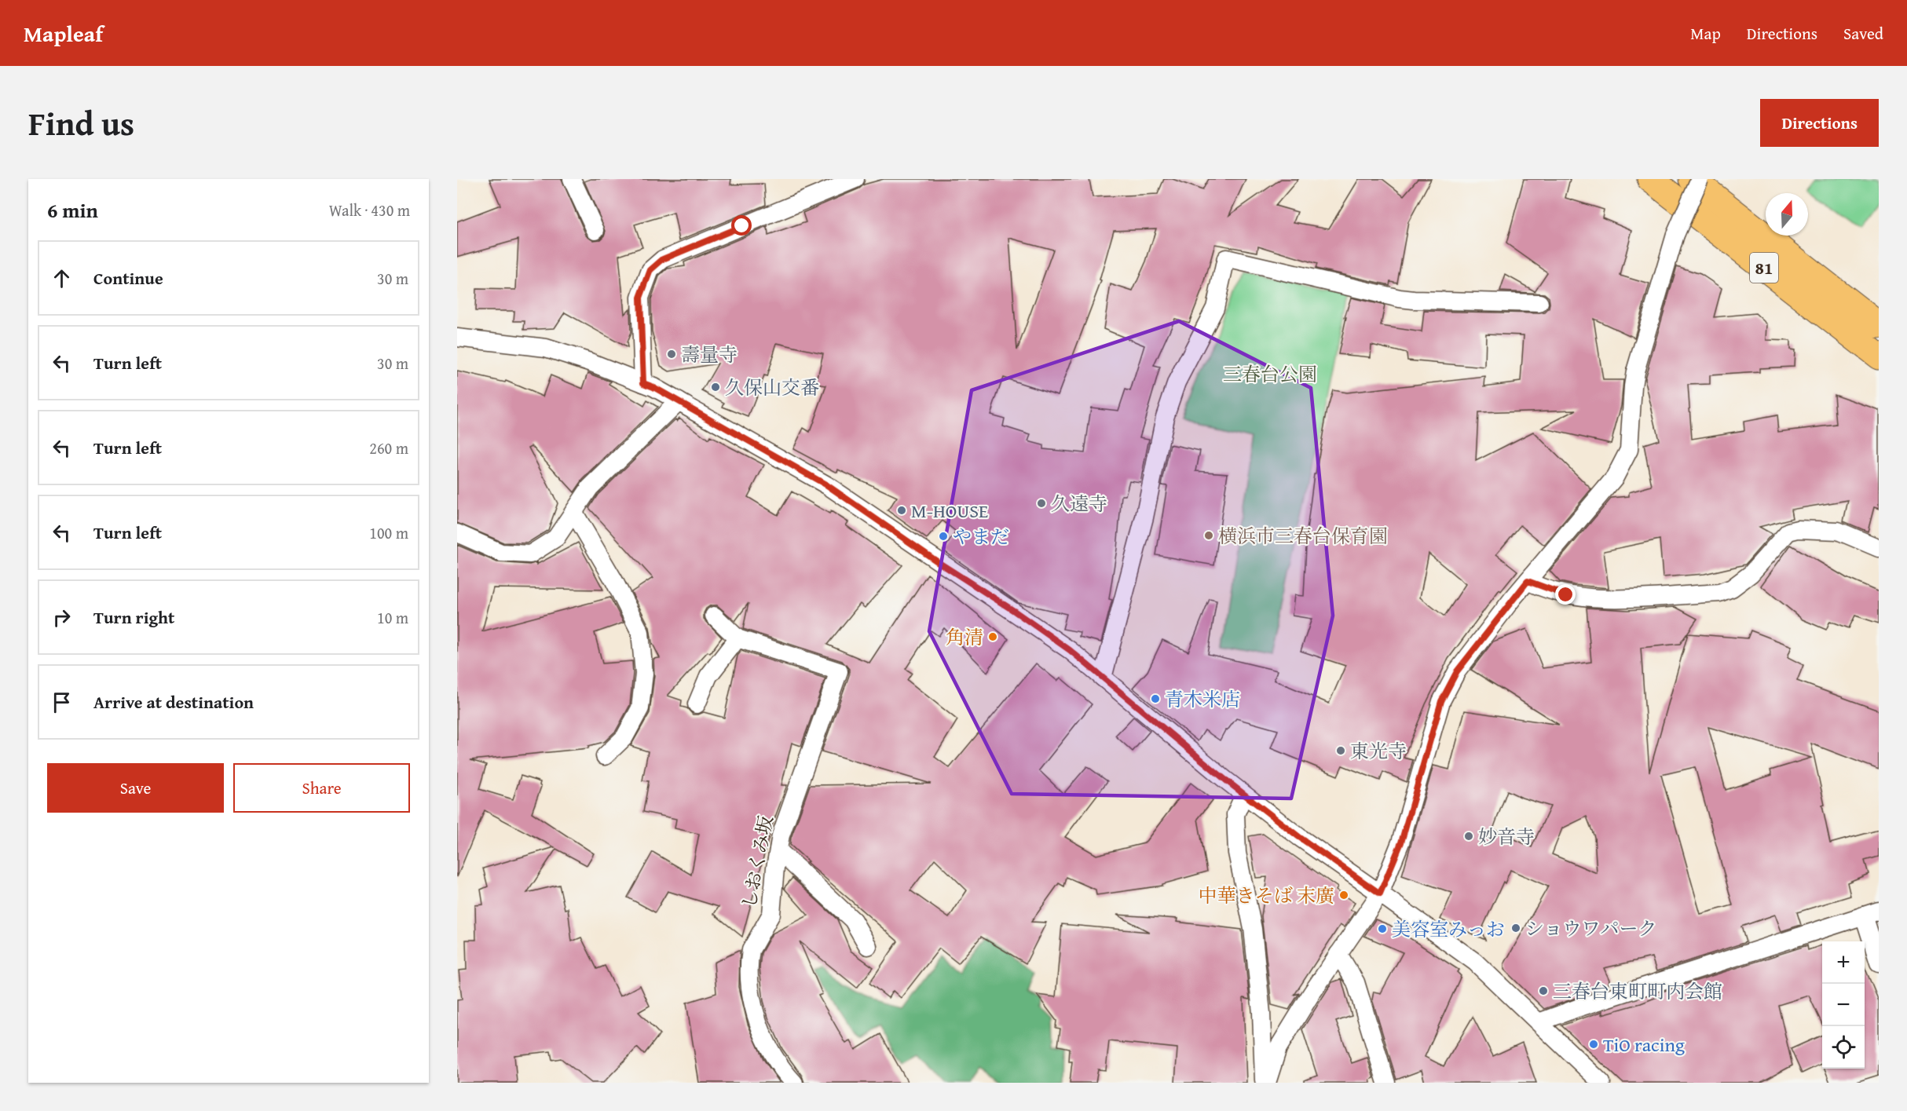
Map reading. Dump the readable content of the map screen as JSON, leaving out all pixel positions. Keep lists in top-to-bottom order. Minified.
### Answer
{"streets":{"main road":["81"],"street":["しおくみ坂"]},"parks":["三春台公園"],"places":["壽量寺","久保山交番","久遠寺","M-HOUSE","横浜市三春台保育園","やまだ","角清","青木米店","東光寺","妙音寺","中華きそば 末廣","ショウワパーク","美容室みっお","三春台東町町内会館","TiO racing"],"north":"top","page":{"header":"Mapleaf","nav":["Map","Directions","Saved"],"title":"Find us","buttons":["Directions",["Save","Share"]],"heading":["6 min","Walk · 430 m"],"list":[["Continue","30 m"],["Turn left","30 m"],["Turn left","260 m"],["Turn left","100 m"],["Turn right","10 m"],"Arrive at destination"],"map_buttons":["+","−"]}}
